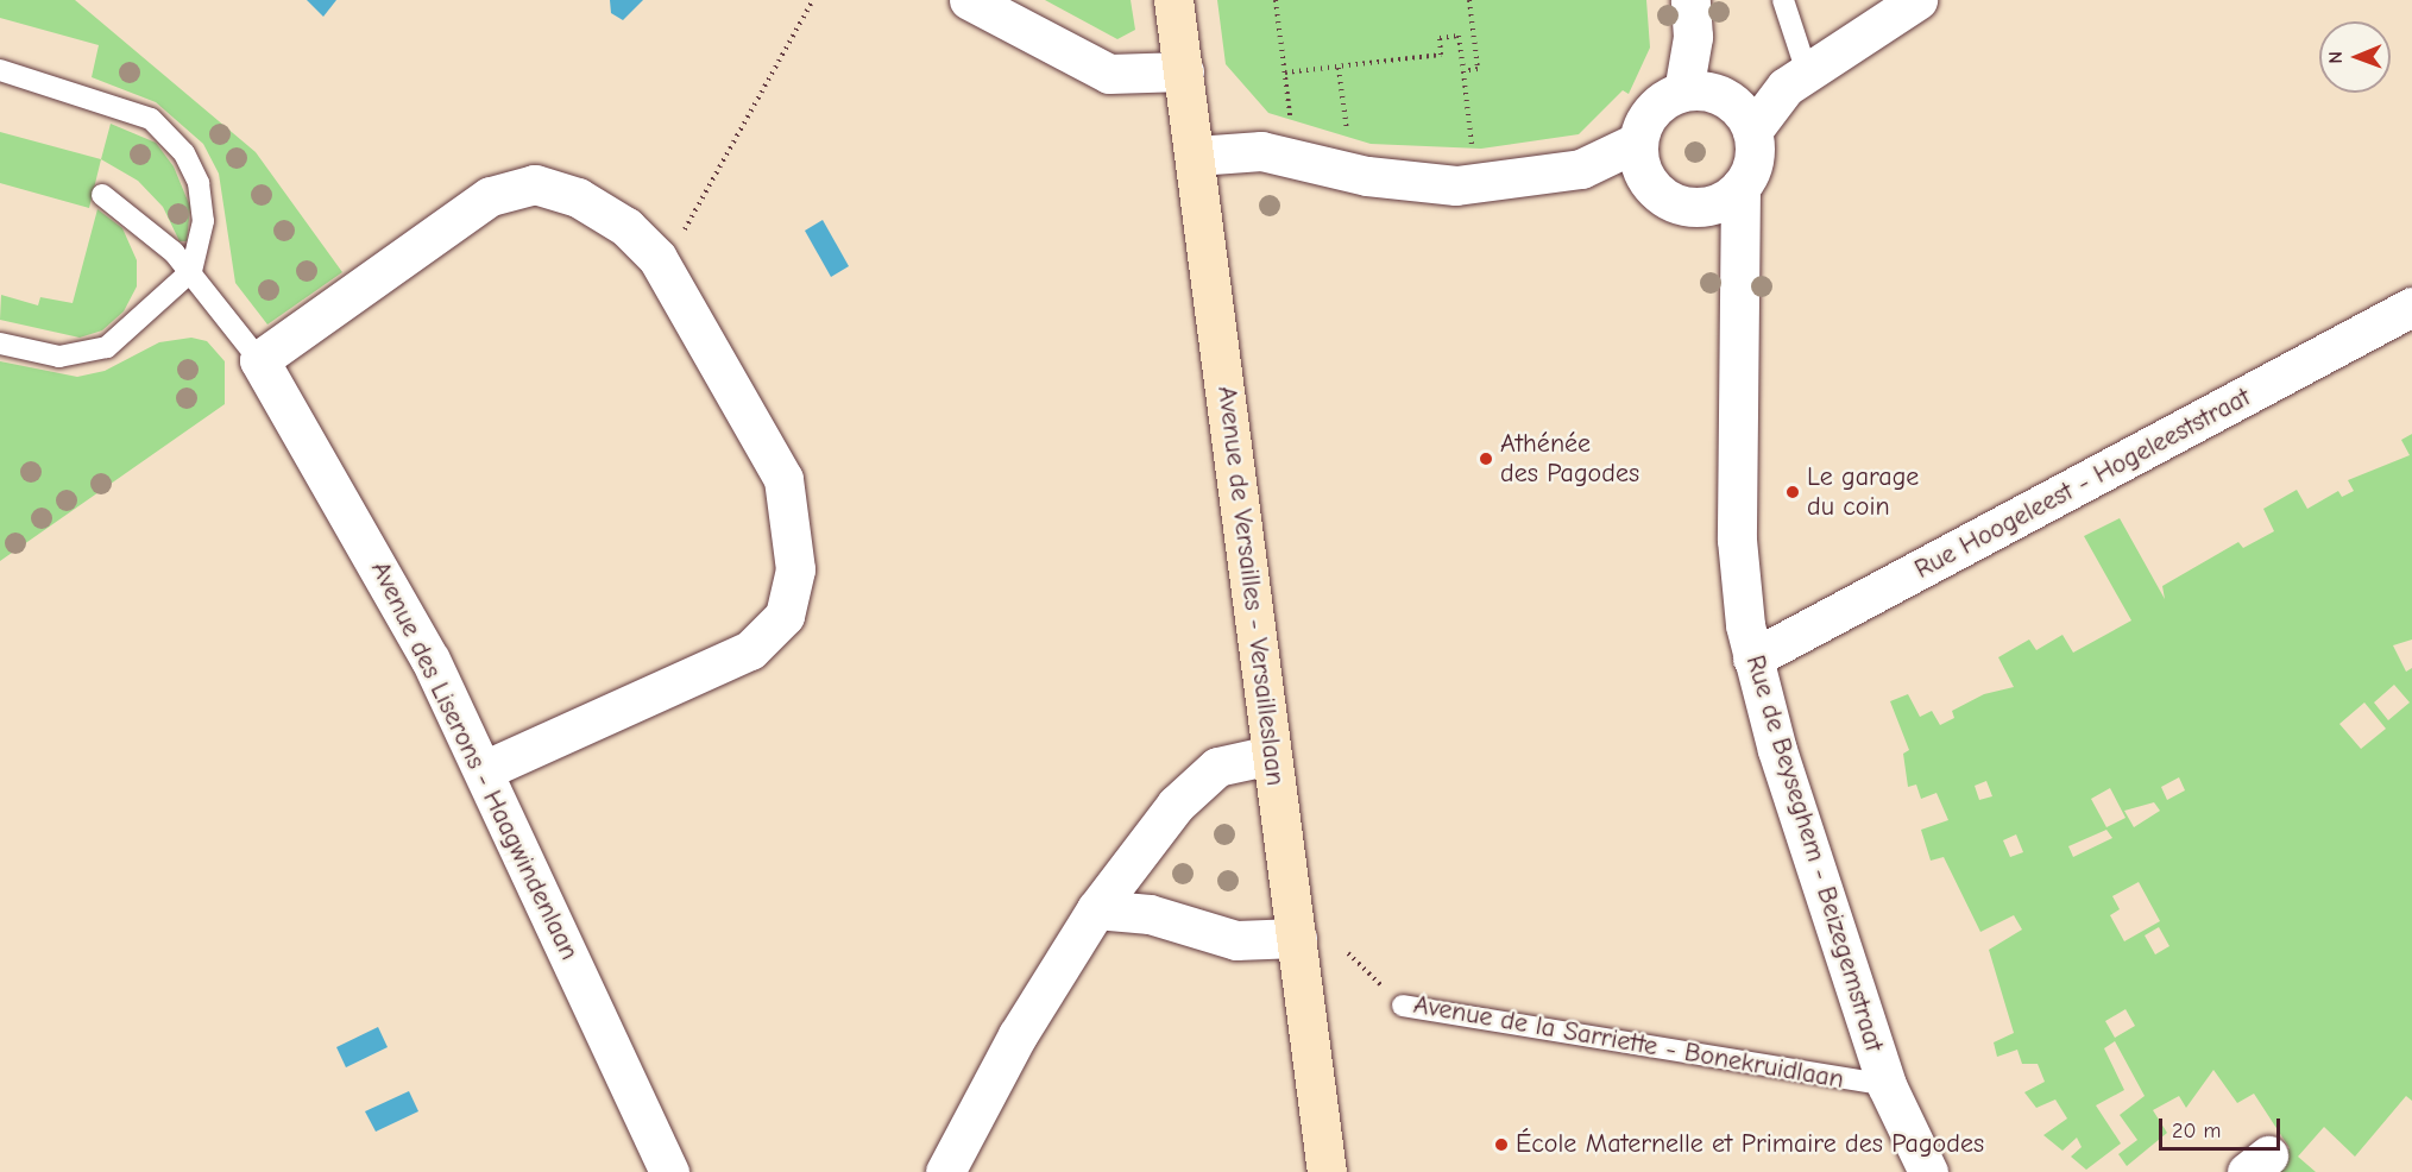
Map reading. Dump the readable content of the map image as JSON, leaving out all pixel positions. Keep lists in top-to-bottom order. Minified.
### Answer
{"streets":{"street":["Rue Hoogeleest - Hogeleeststraat","Avenue de Versailles - Versailleslaan","Avenue des Liserons - Haagwindenlaan","Rue de Beyseghem - Beizegemstraat"],"lane":["Avenue de la Sarriette - Bonekruidlaan"]},"crossings":[["Rue Hoogeleest - Hogeleeststraat","Rue de Beyseghem - Beizegemstraat"],["Rue de Beyseghem - Beizegemstraat","Avenue de la Sarriette - Bonekruidlaan"]],"places":["Athénée des Pagodes","Le garage du coin","École Maternelle et Primaire des Pagodes"],"scale_bar":"20 m","north":"left"}
